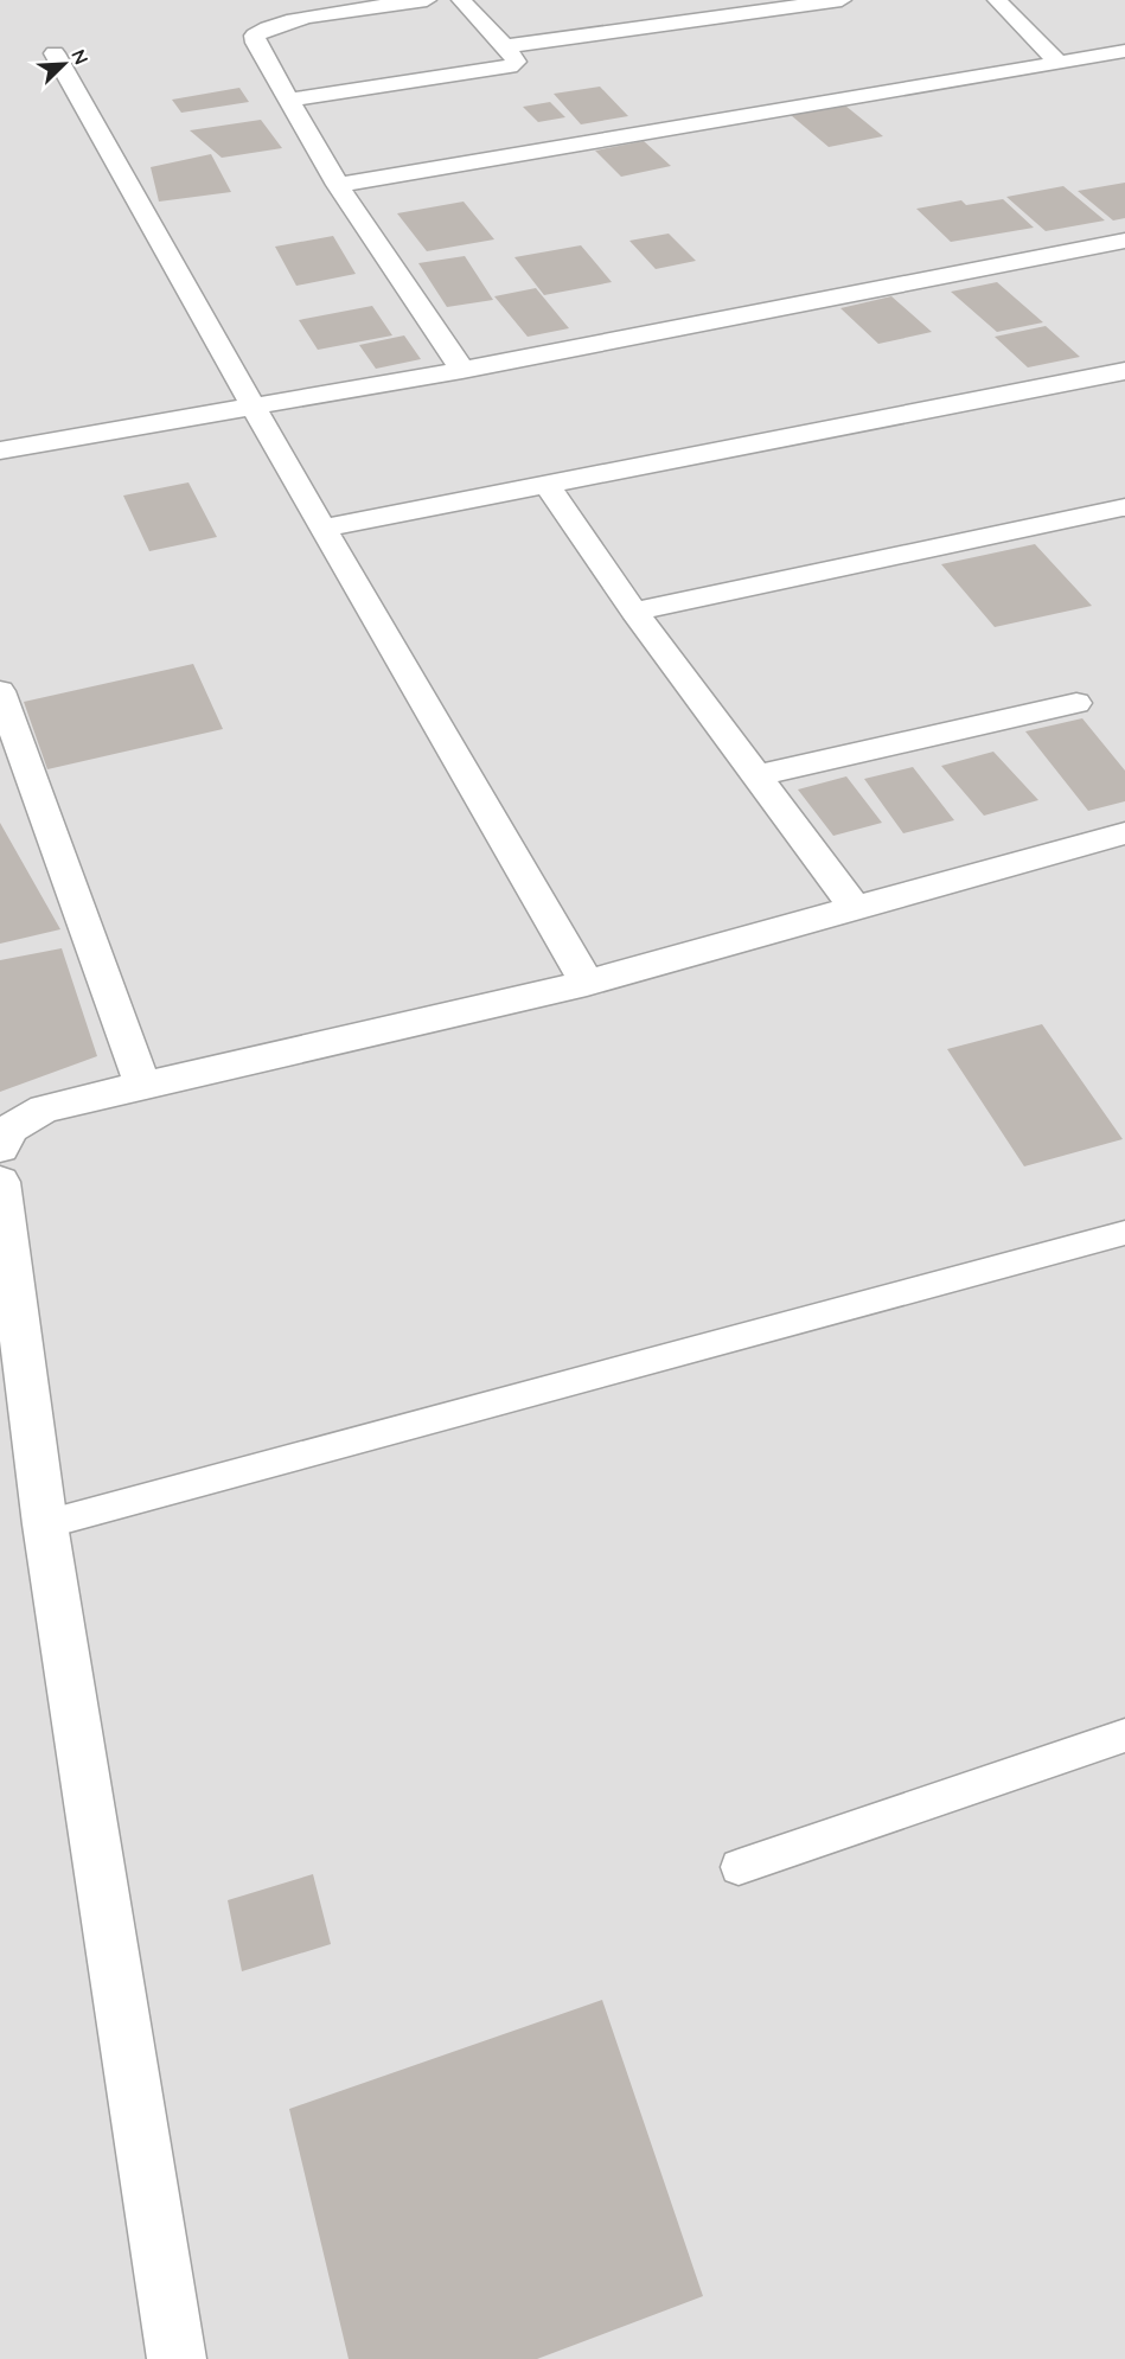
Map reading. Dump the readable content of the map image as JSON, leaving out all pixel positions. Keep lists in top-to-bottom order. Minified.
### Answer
{"north":"top right"}
